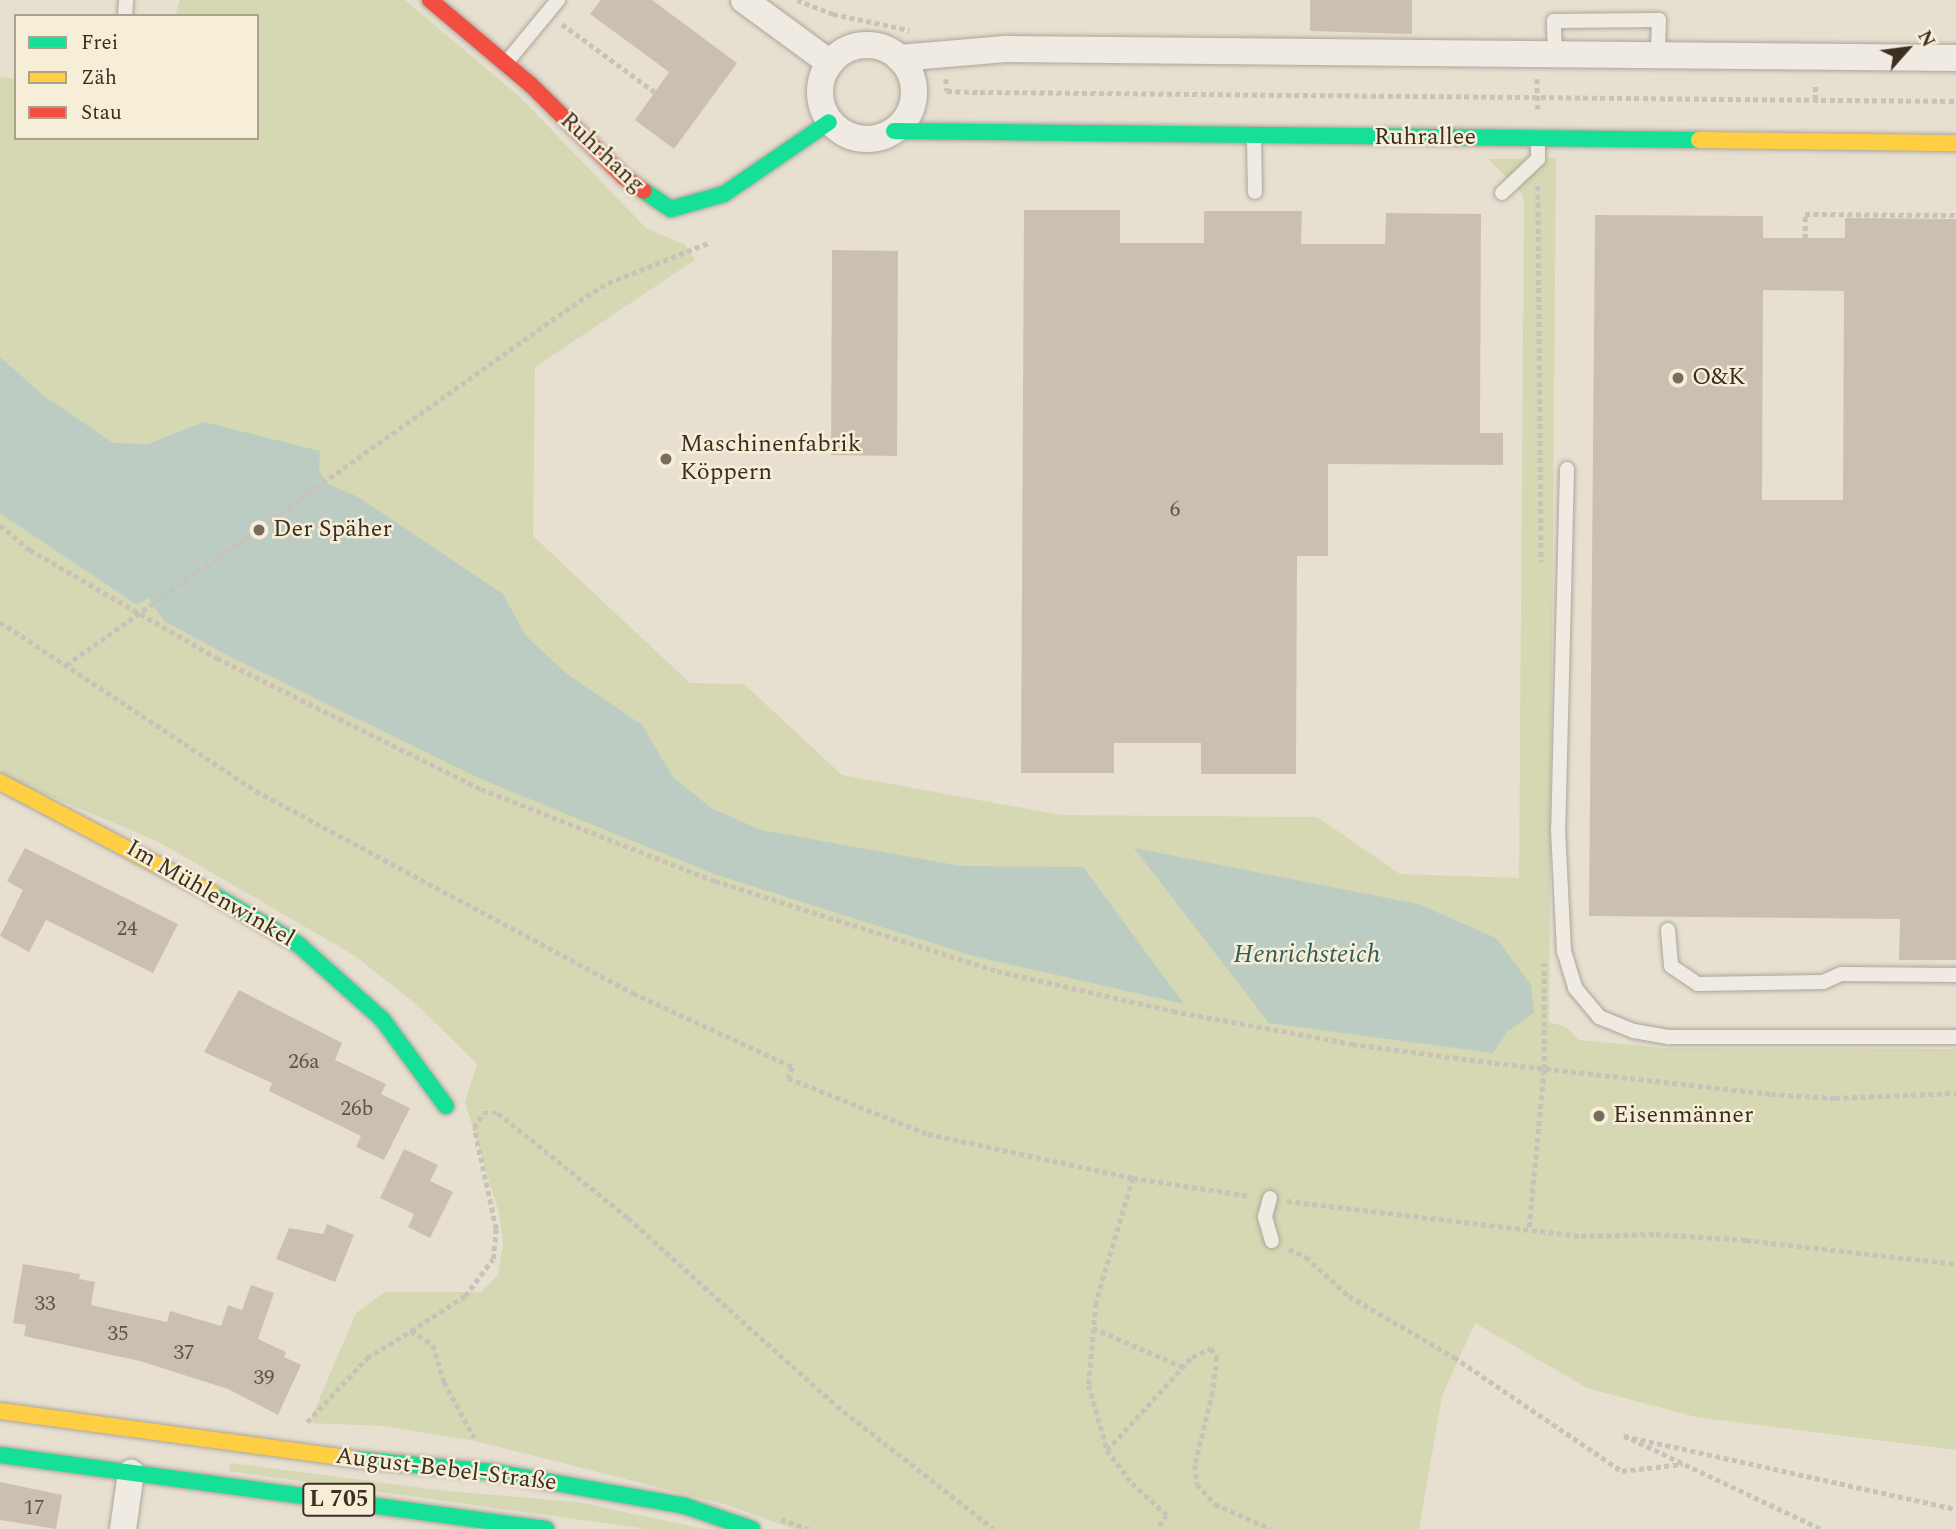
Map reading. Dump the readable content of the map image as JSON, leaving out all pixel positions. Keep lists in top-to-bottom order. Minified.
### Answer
{"streets":{"street":["Ruhrallee","Ruhrhang","Im Mühlenwinkel","August-Bebel-Straße","L 705"]},"crossings":[["Ruhrallee","Ruhrhang"]],"water":["Henrichsteich"],"places":["O&K","Maschinenfabrik Köppern","Der Späher","Eisenmänner"],"house_numbers":["6","24","26a","26b","33","35","37","39","17"],"legend":["Frei","Zäh","Stau"],"north":"top right"}
